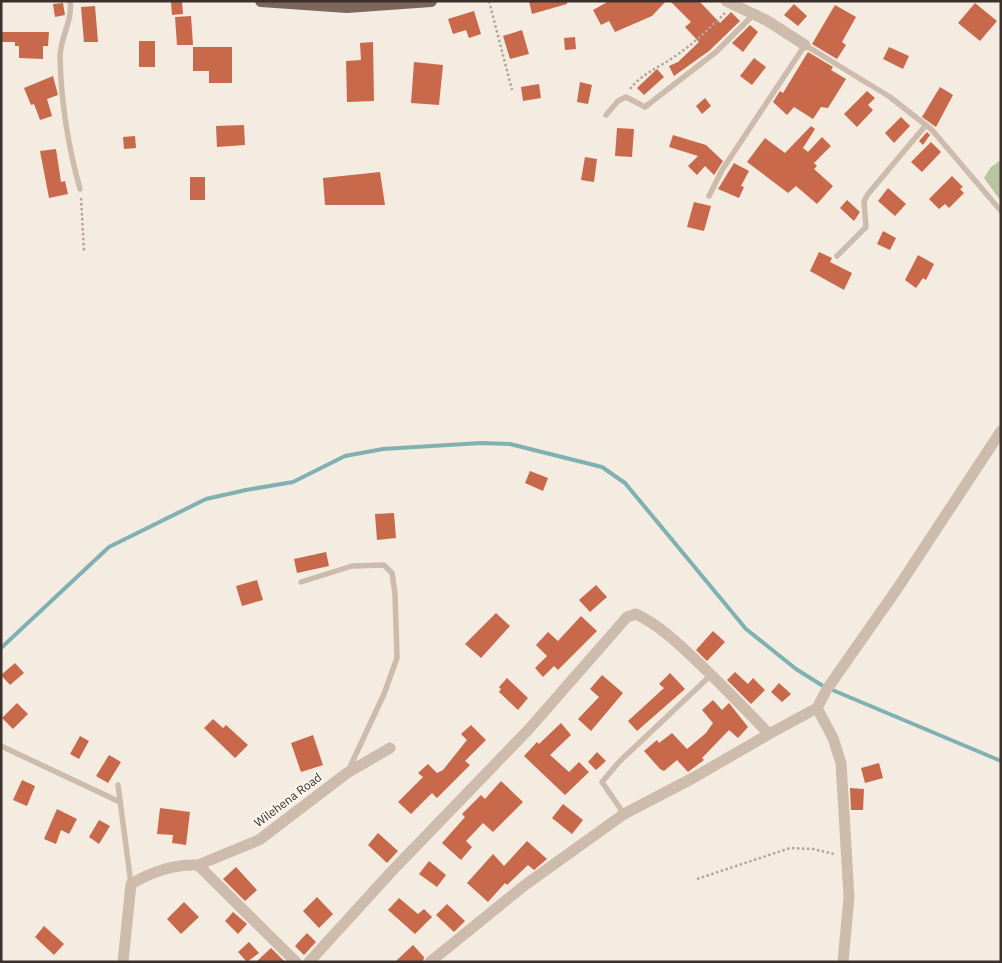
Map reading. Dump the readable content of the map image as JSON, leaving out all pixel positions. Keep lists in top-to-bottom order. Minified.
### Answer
{"streets":{"street":["Wilehena Road"]}}
